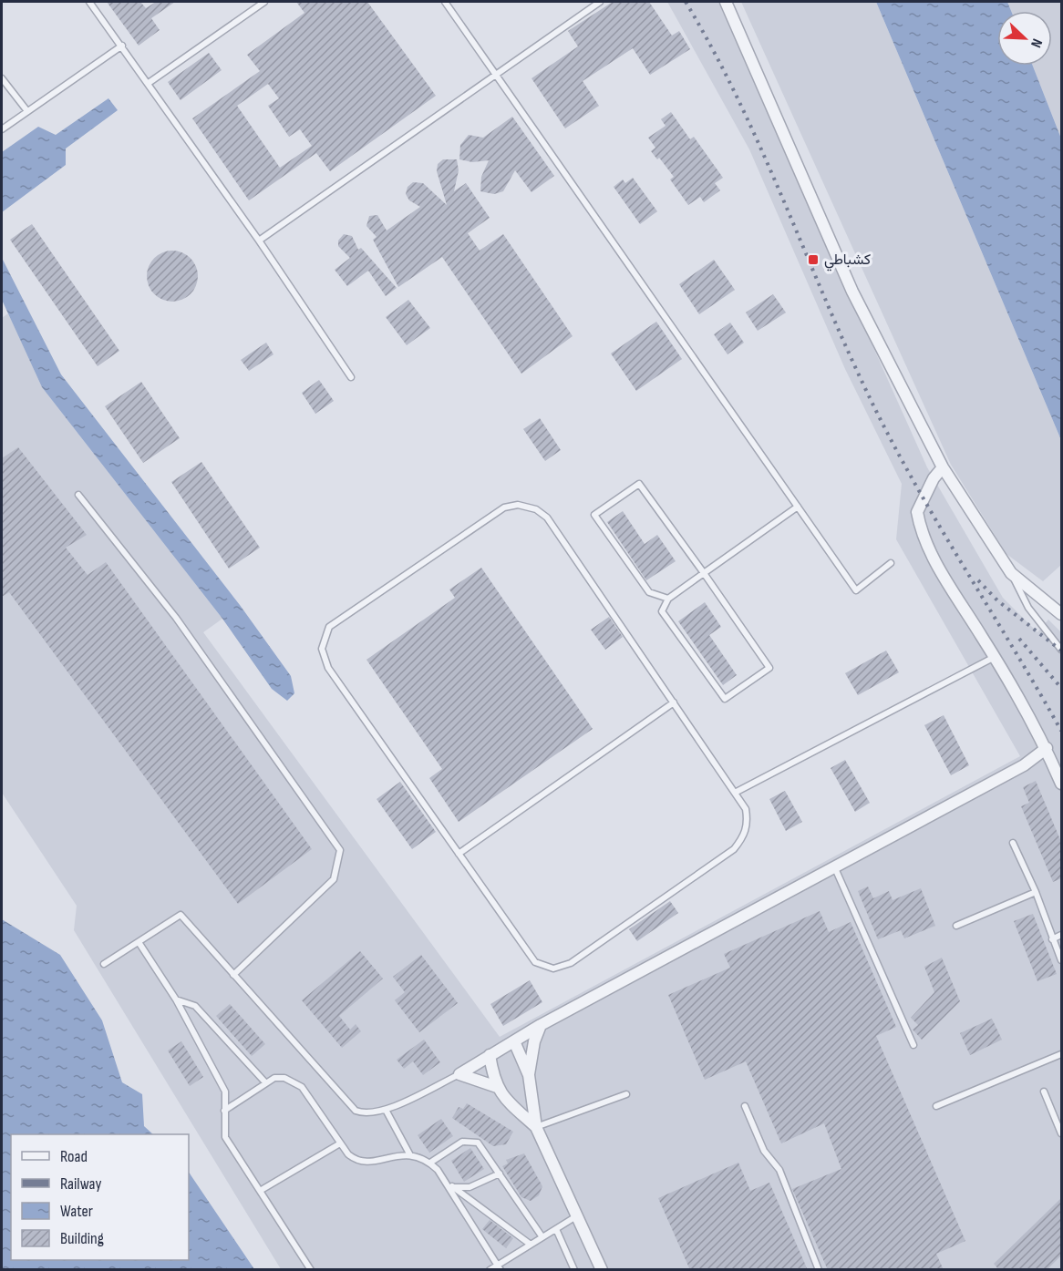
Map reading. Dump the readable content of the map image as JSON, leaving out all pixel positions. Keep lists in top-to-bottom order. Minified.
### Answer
{"places":{"transit":["كشباطي"]},"legend":["Road","Railway","Water","Building"],"north":"bottom right"}
